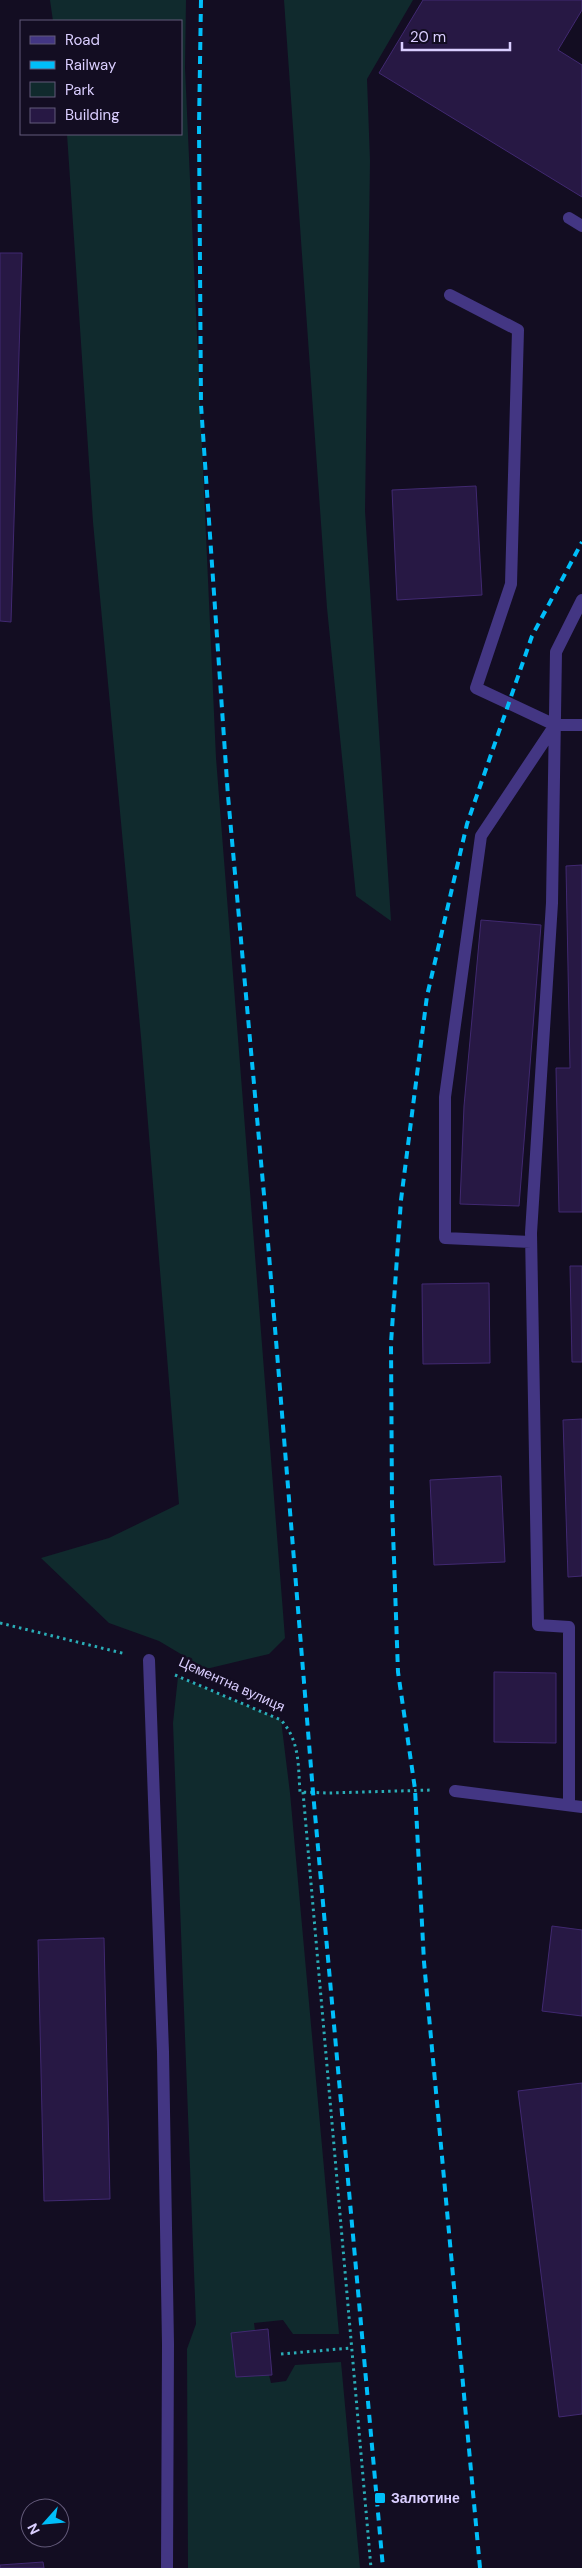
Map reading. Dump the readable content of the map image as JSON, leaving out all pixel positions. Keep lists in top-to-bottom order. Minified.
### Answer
{"streets":{"path":["Цементна вулиця"]},"places":{"transit":["Залютине"]},"legend":["Road","Railway","Park","Building"],"scale_bar":"20 m","north":"bottom left"}
